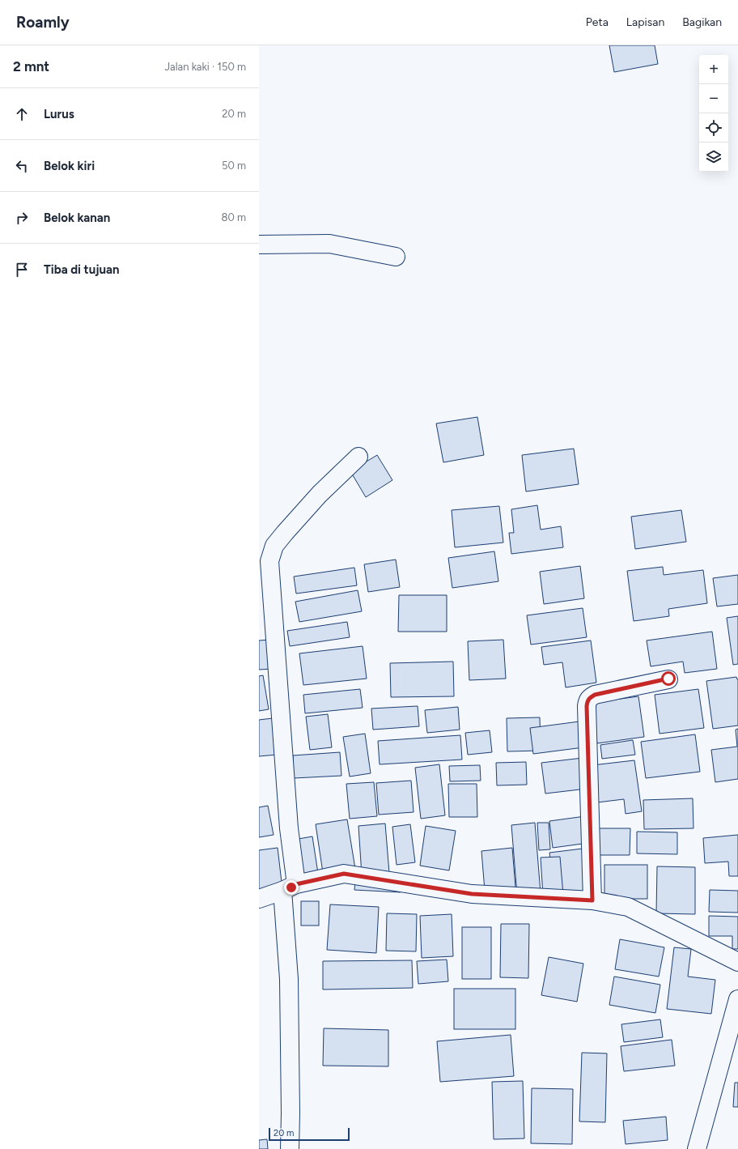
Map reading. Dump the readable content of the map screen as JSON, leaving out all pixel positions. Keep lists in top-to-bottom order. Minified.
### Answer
{"scale_bar":"20 m","page":{"header":"Roamly","nav":["Peta","Lapisan","Bagikan"],"heading":["2 mnt","Jalan kaki · 150 m"],"map_buttons":["+","−"],"list":[["Lurus","20 m"],["Belok kiri","50 m"],["Belok kanan","80 m"],"Tiba di tujuan"],"scale":"20 m"}}
